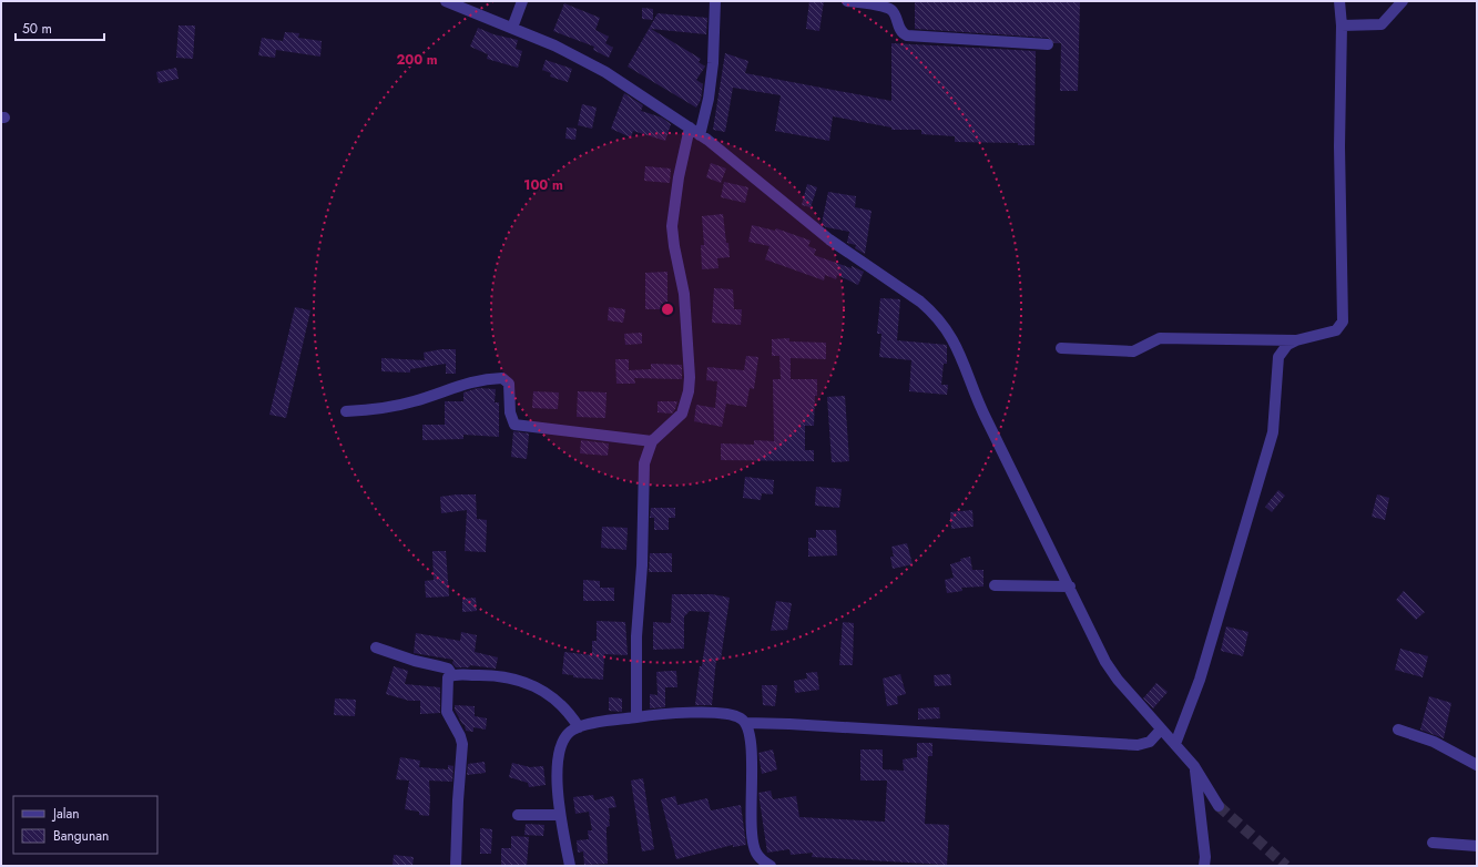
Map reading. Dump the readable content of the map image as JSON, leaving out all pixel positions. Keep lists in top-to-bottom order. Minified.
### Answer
{"legend":["Jalan","Bangunan"],"scale_bar":"50 m","rings":["200 m","100 m"]}
